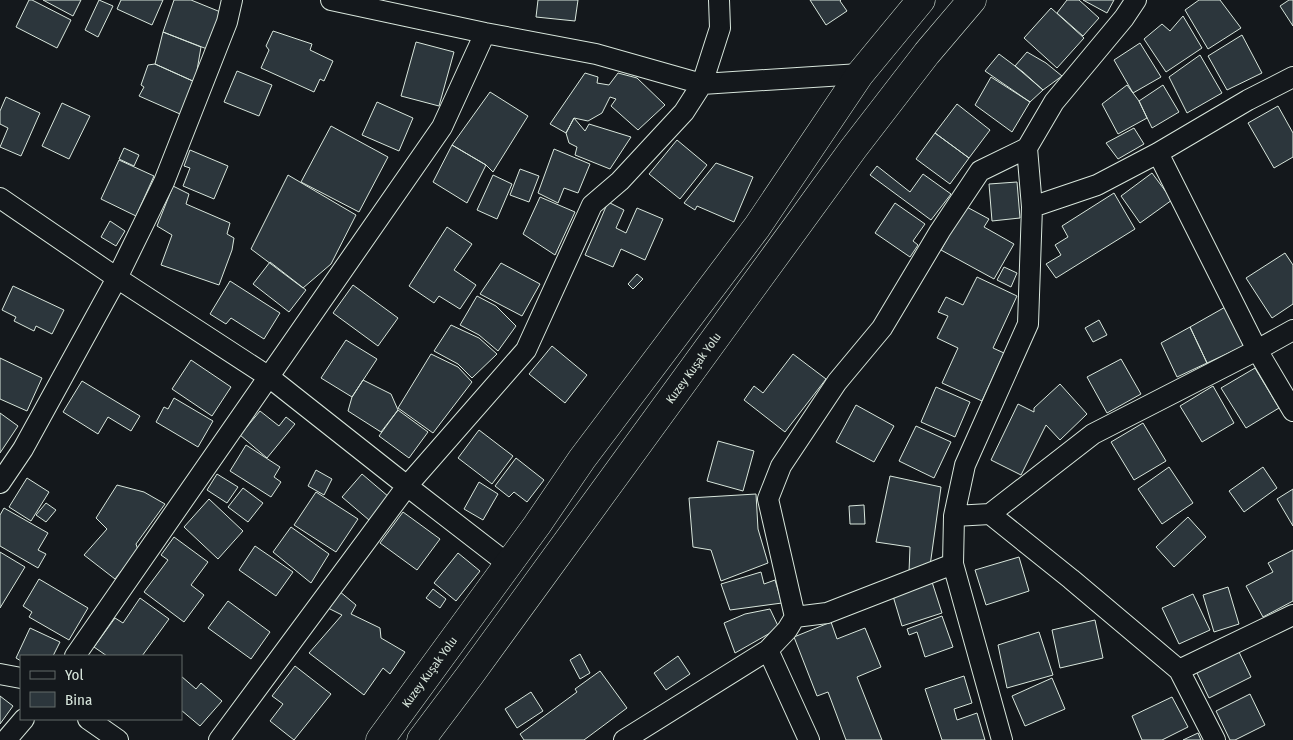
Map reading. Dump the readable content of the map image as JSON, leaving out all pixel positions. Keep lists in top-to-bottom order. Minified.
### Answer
{"streets":{"main road":["Kuzey Kuşak Yolu"]},"legend":["Yol","Bina"]}
